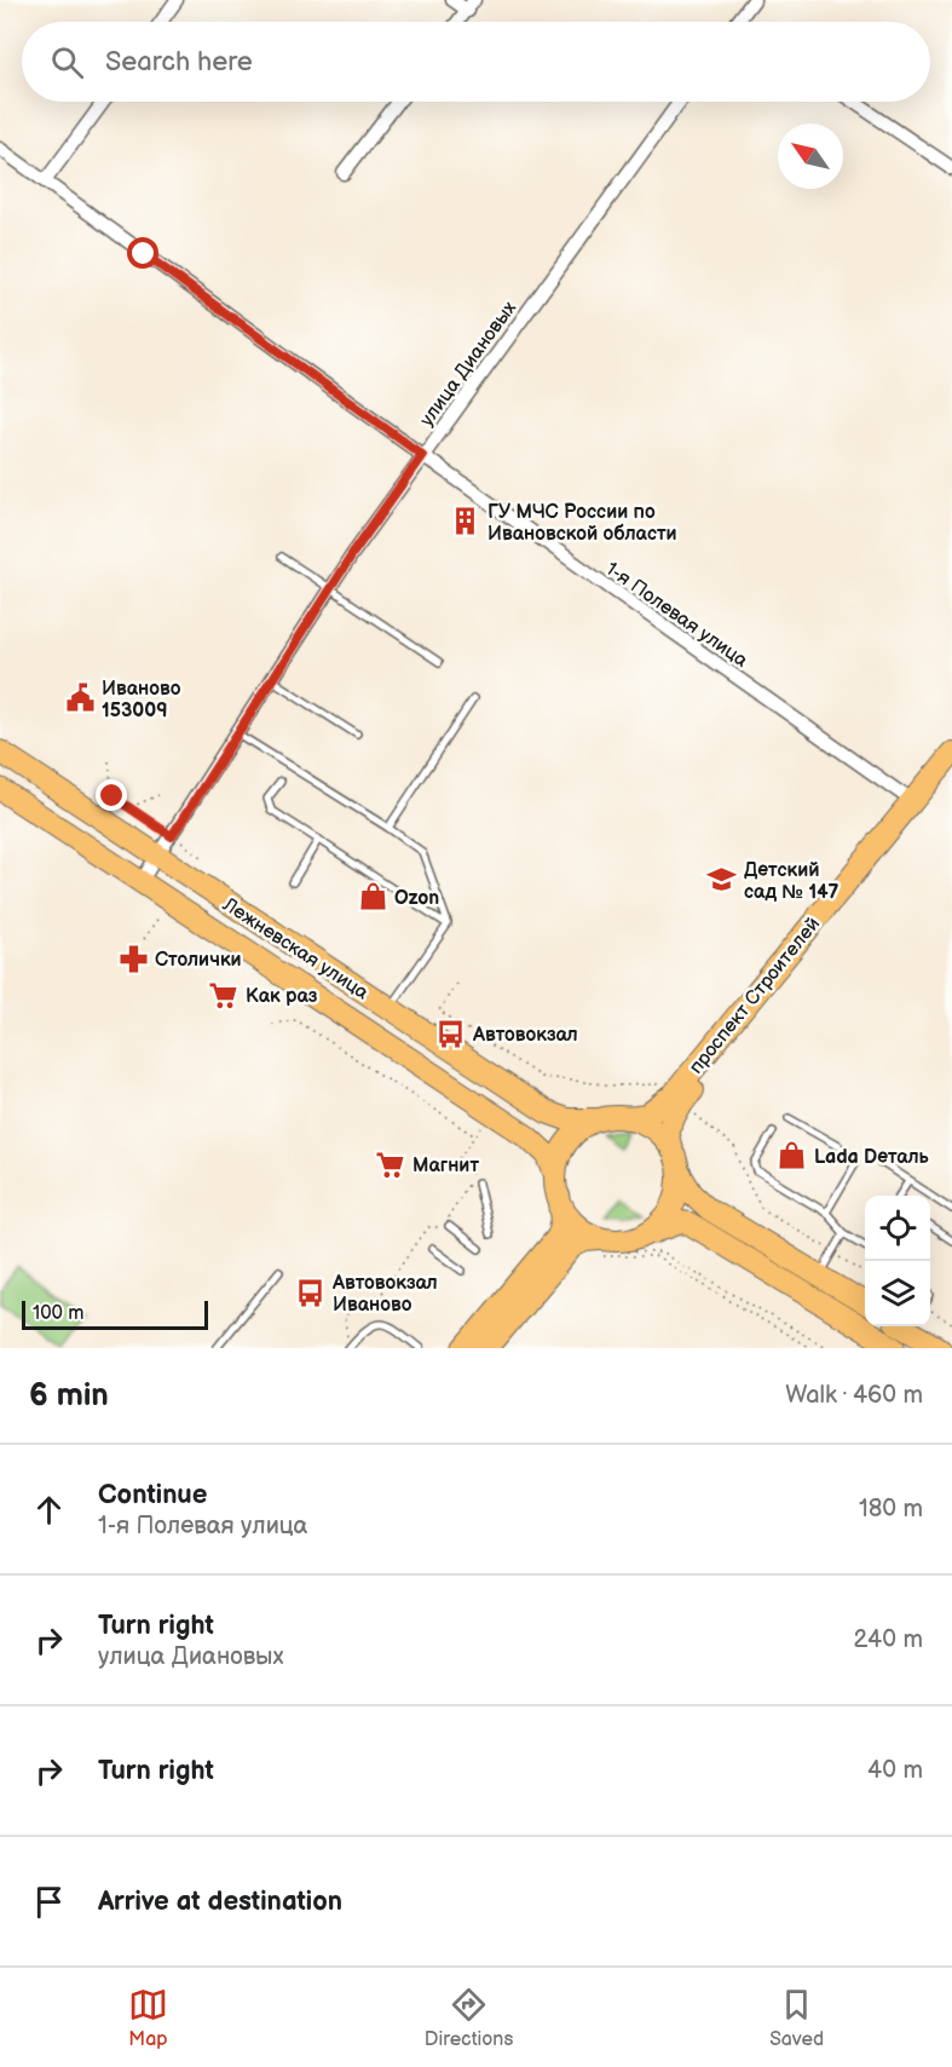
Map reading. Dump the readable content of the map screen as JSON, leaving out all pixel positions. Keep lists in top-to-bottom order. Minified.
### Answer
{"streets":{"main road":["Лежневская улица","проспект Строителей"],"street":["улица Диановых","1-я Полевая улица"]},"crossings":[["улица Диановых","1-я Полевая улица"],["улица Диановых","Лежневская улица"],["1-я Полевая улица","проспект Строителей"],["Лежневская улица","проспект Строителей"]],"places":{"building":["ГУ МЧС России по Ивановской области"],"public building":["Иваново 153009"],"school or university":["Детский сад № 147"],"shop":["Ozon","Lada Dеталь"],"pharmacy":["Столички"],"supermarket":["Как раз","Магнит"],"bus stop":["Автовокзал","Автовокзал Иваново"]},"scale_bar":"100 m","north":"top left","page":{"search":"Search here","scale":"100 m","heading":["6 min","Walk · 460 m"],"list":[["Continue","1-я Полевая улица","180 m"],["Turn right","улица Диановых","240 m"],["Turn right","40 m"],"Arrive at destination"],"nav":["Map","Directions","Saved"]}}
